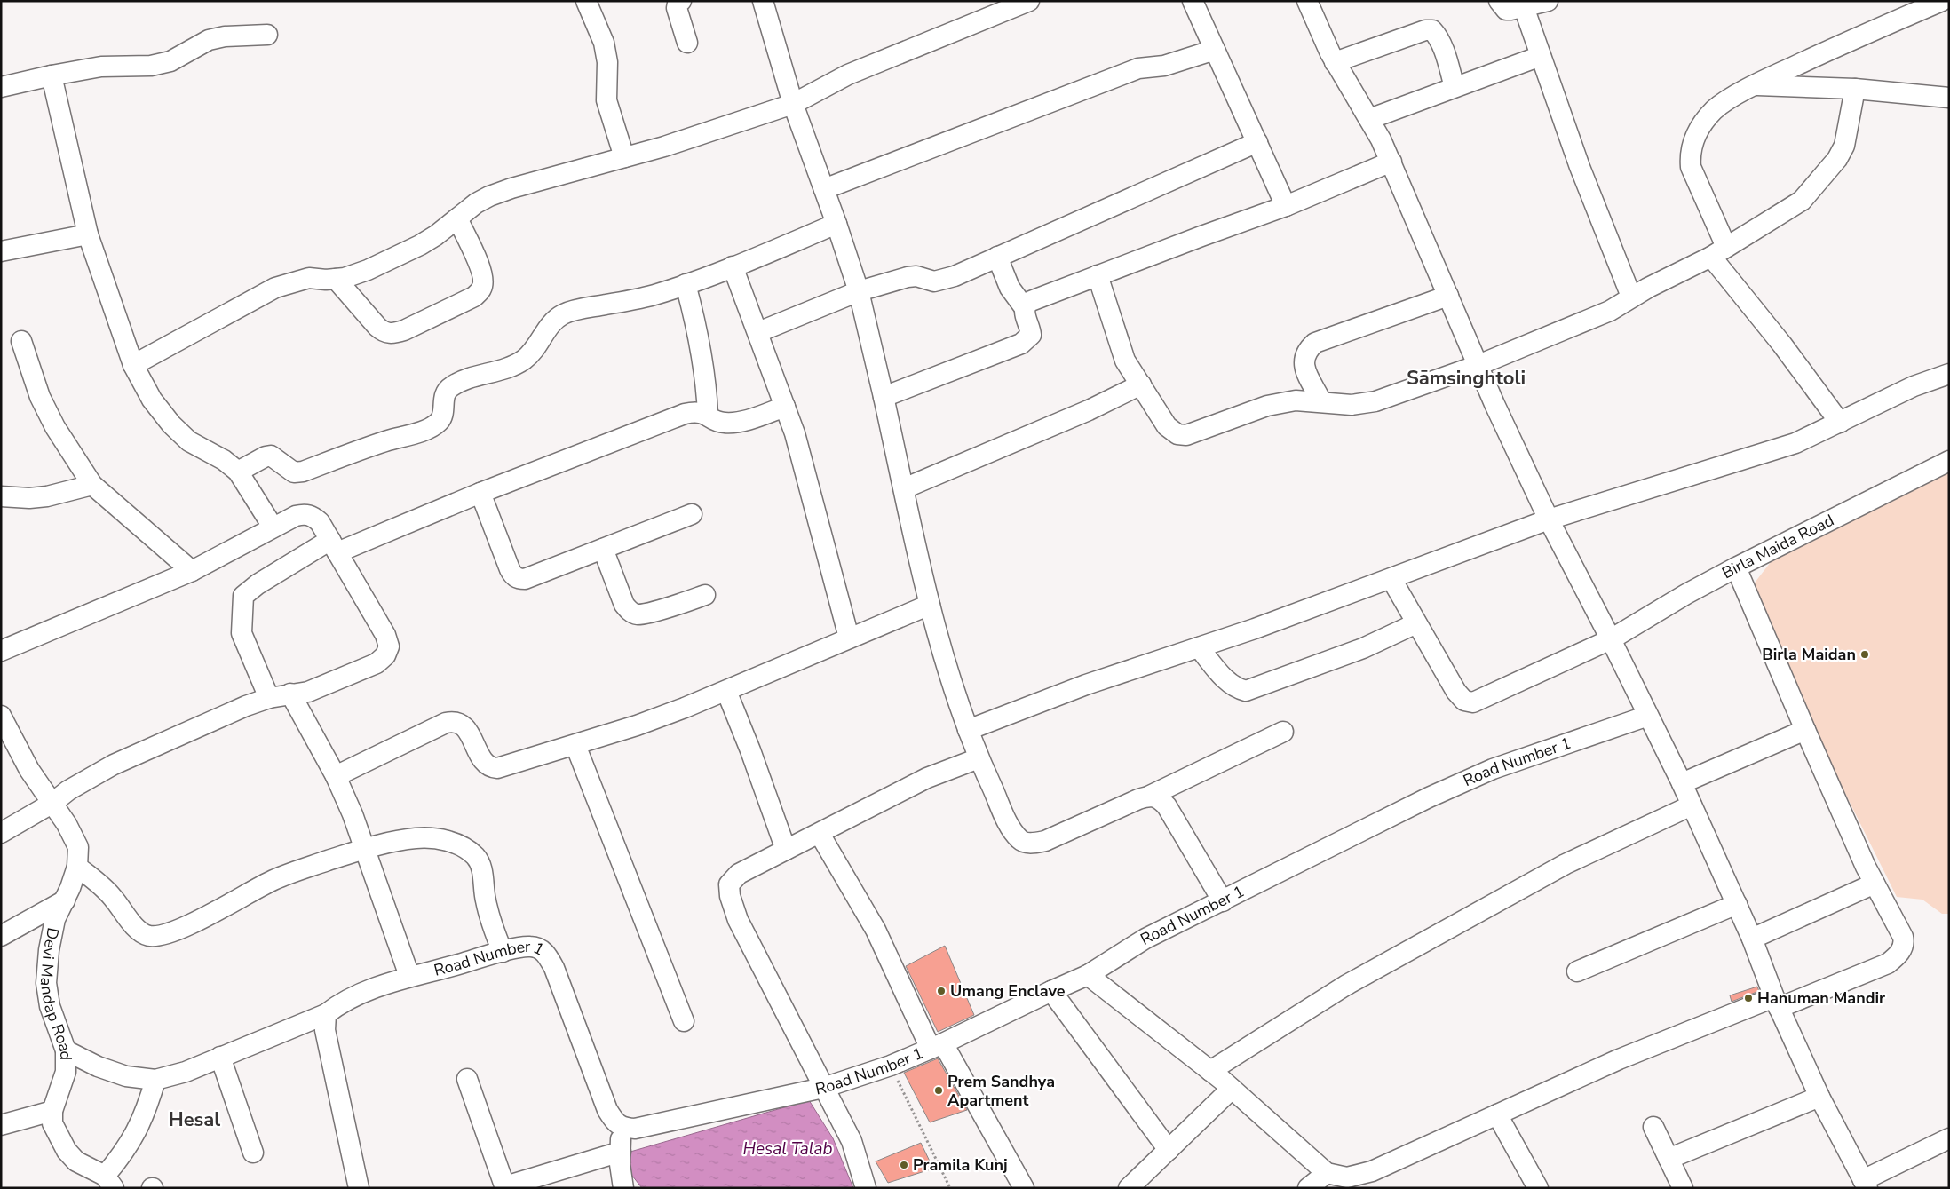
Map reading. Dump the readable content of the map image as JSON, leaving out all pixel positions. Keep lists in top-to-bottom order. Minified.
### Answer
{"streets":{"street":["Birla Maida Road","Road Number 1","Devi Mandap Road"]},"districts":["Sāmsinghtoli","Hesal"],"water":["Hesal Talab"],"places":["Birla Maidan","Umang Enclave","Hanuman Mandir","Prem Sandhya Apartment","Pramila Kunj"]}
